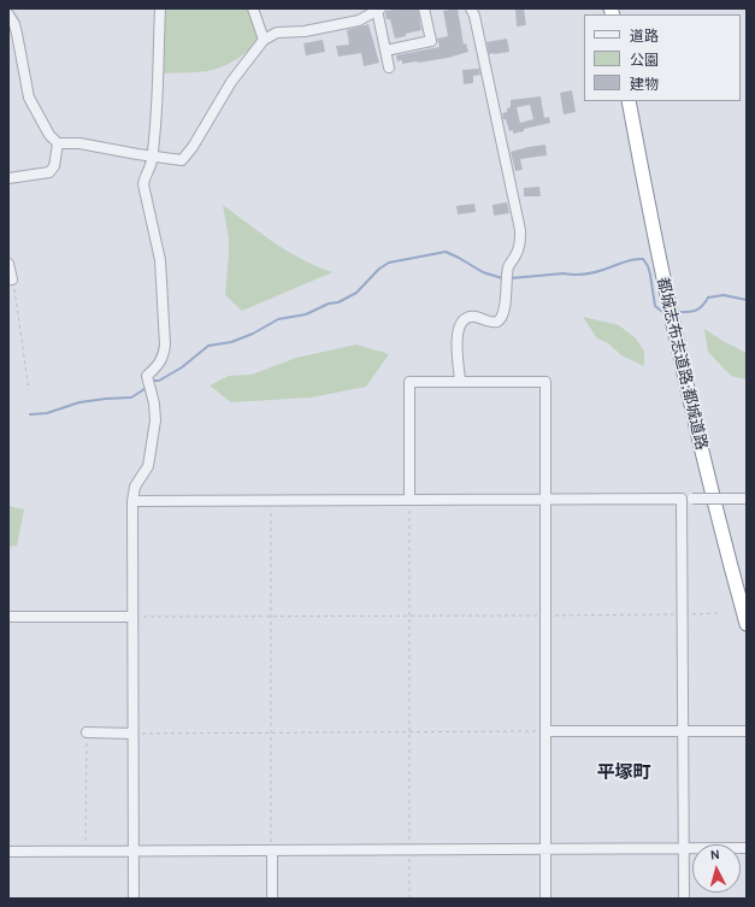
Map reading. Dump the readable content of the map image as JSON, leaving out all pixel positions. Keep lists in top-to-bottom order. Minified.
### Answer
{"streets":{"highway":["都城志布志道路;都城道路"]},"districts":["平塚町"],"legend":["道路","公園","建物"],"north":"top"}
